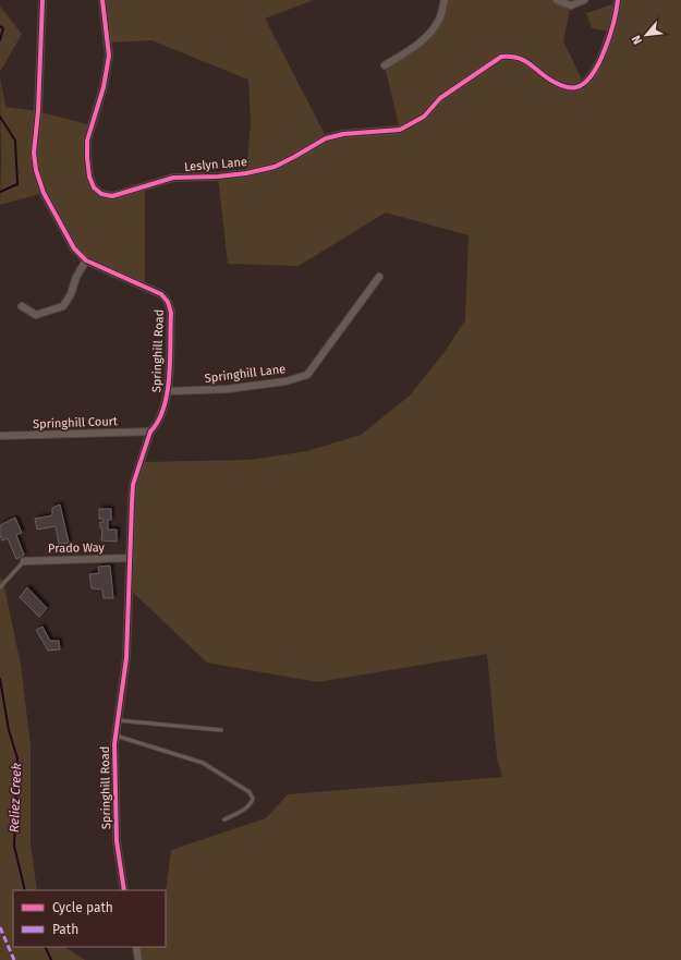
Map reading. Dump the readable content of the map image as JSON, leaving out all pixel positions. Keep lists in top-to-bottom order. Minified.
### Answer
{"streets":{"street":["Leslyn Lane","Springhill Road","Springhill Lane","Springhill Court","Prado Way"]},"crossings":[["Springhill Road","Springhill Lane"],["Springhill Road","Springhill Court"],["Springhill Road","Prado Way"]],"water":["Reliez Creek"],"legend":["Cycle path","Path"],"north":"bottom left"}
